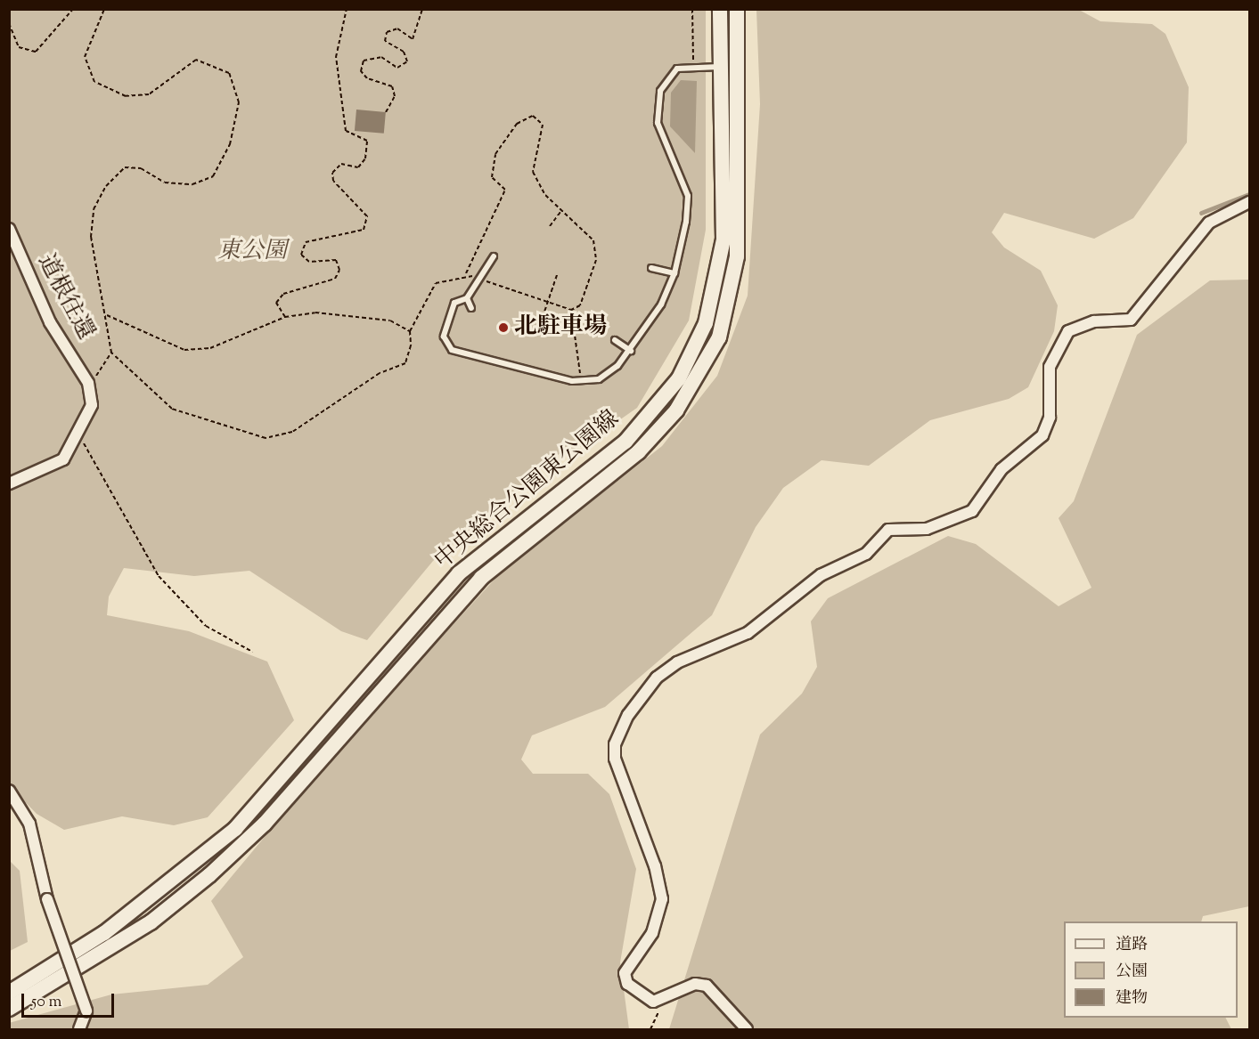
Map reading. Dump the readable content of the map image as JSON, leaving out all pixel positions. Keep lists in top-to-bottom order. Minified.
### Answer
{"streets":{"street":["道根往還","中央総合公園東公園線"]},"parks":["東公園"],"places":["北駐車場"],"legend":["道路","公園","建物"],"scale_bar":"50 m"}
